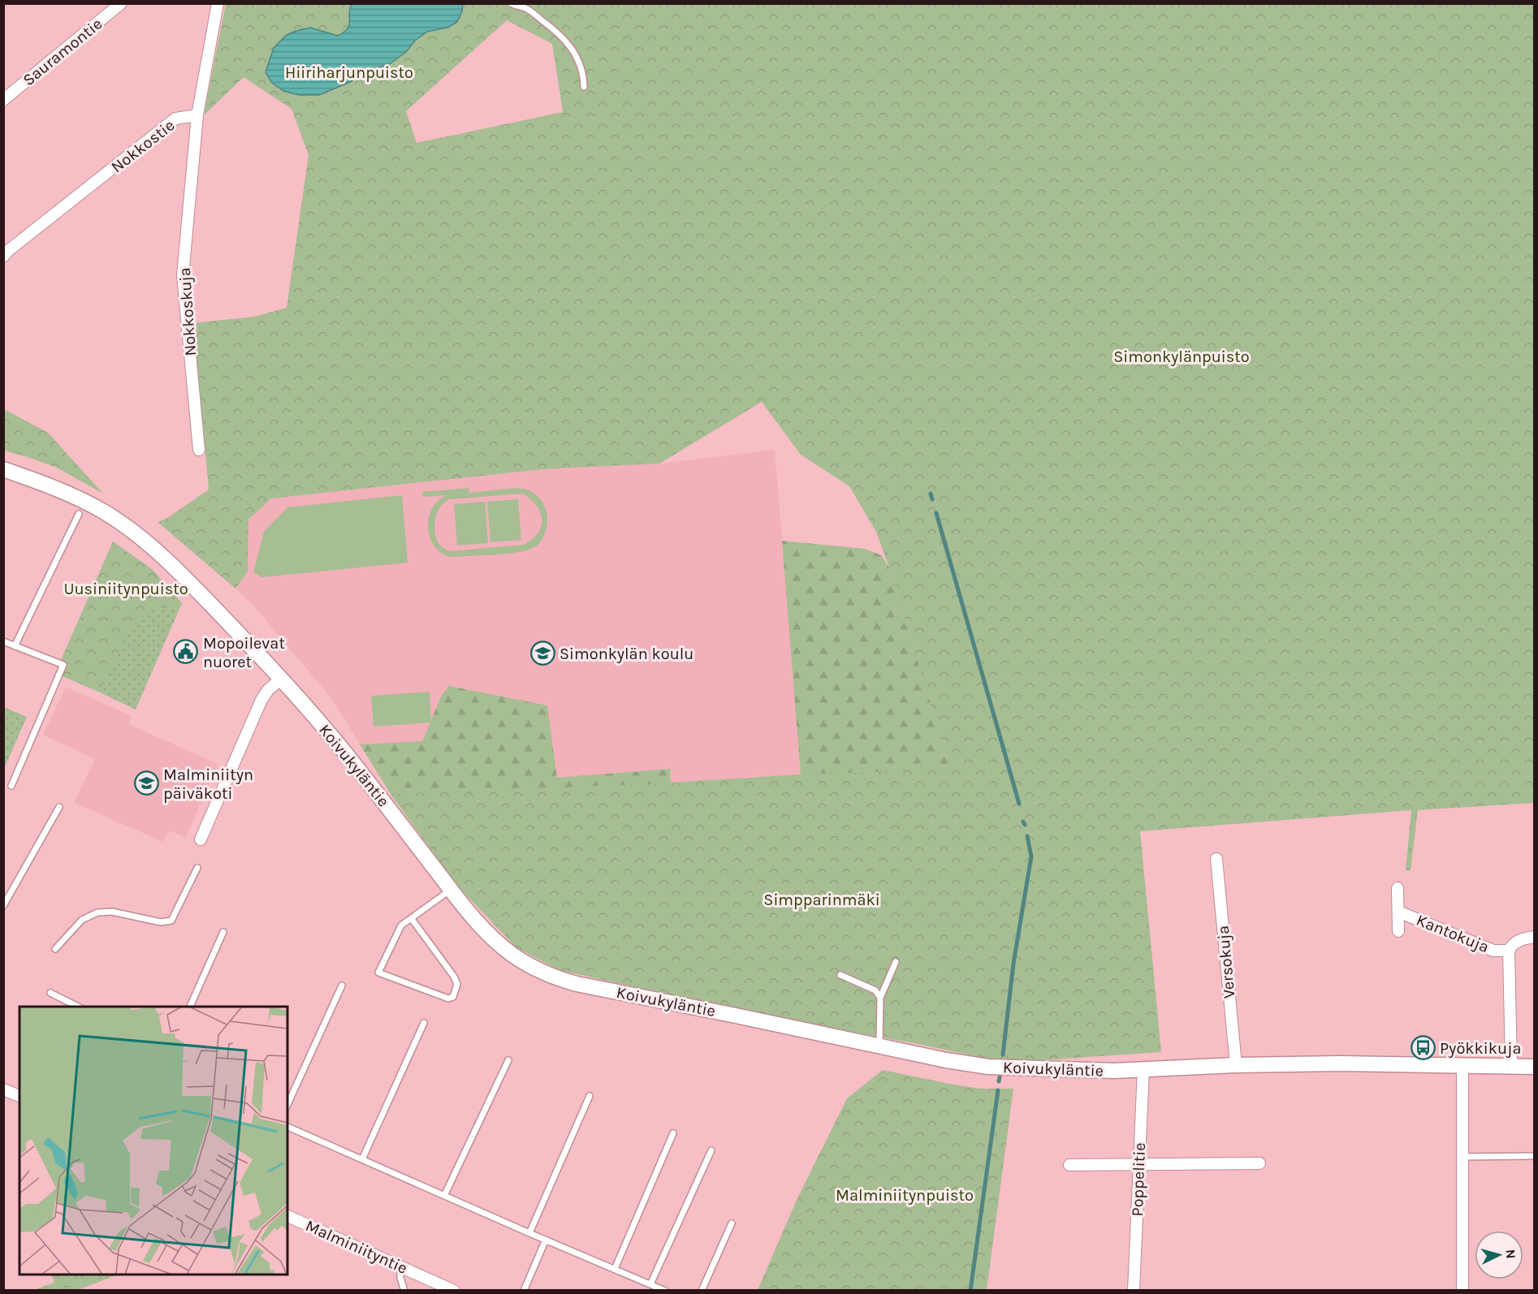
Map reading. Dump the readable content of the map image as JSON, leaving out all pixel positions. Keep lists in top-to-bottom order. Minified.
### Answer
{"streets":{"main road":["Koivukyläntie"],"street":["Sauramontie","Nokkostie","Nokkoskuja","Kantokuja","Versokuja","Poppelitie","Malminiityntie"]},"crossings":[["Nokkostie","Nokkoskuja"],["Koivukyläntie","Kantokuja"],["Koivukyläntie","Versokuja"],["Koivukyläntie","Poppelitie"]],"parks":["Hiiriharjunpuisto","Simonkylänpuisto","Uusiniitynpuisto","Simpparinmäki","Malminiitynpuisto"],"places":{"public building":["Mopoilevat nuoret"],"school or university":["Simonkylän koulu","Malminiityn päiväkoti"],"bus stop":["Pyökkikuja"]},"north":"right"}
